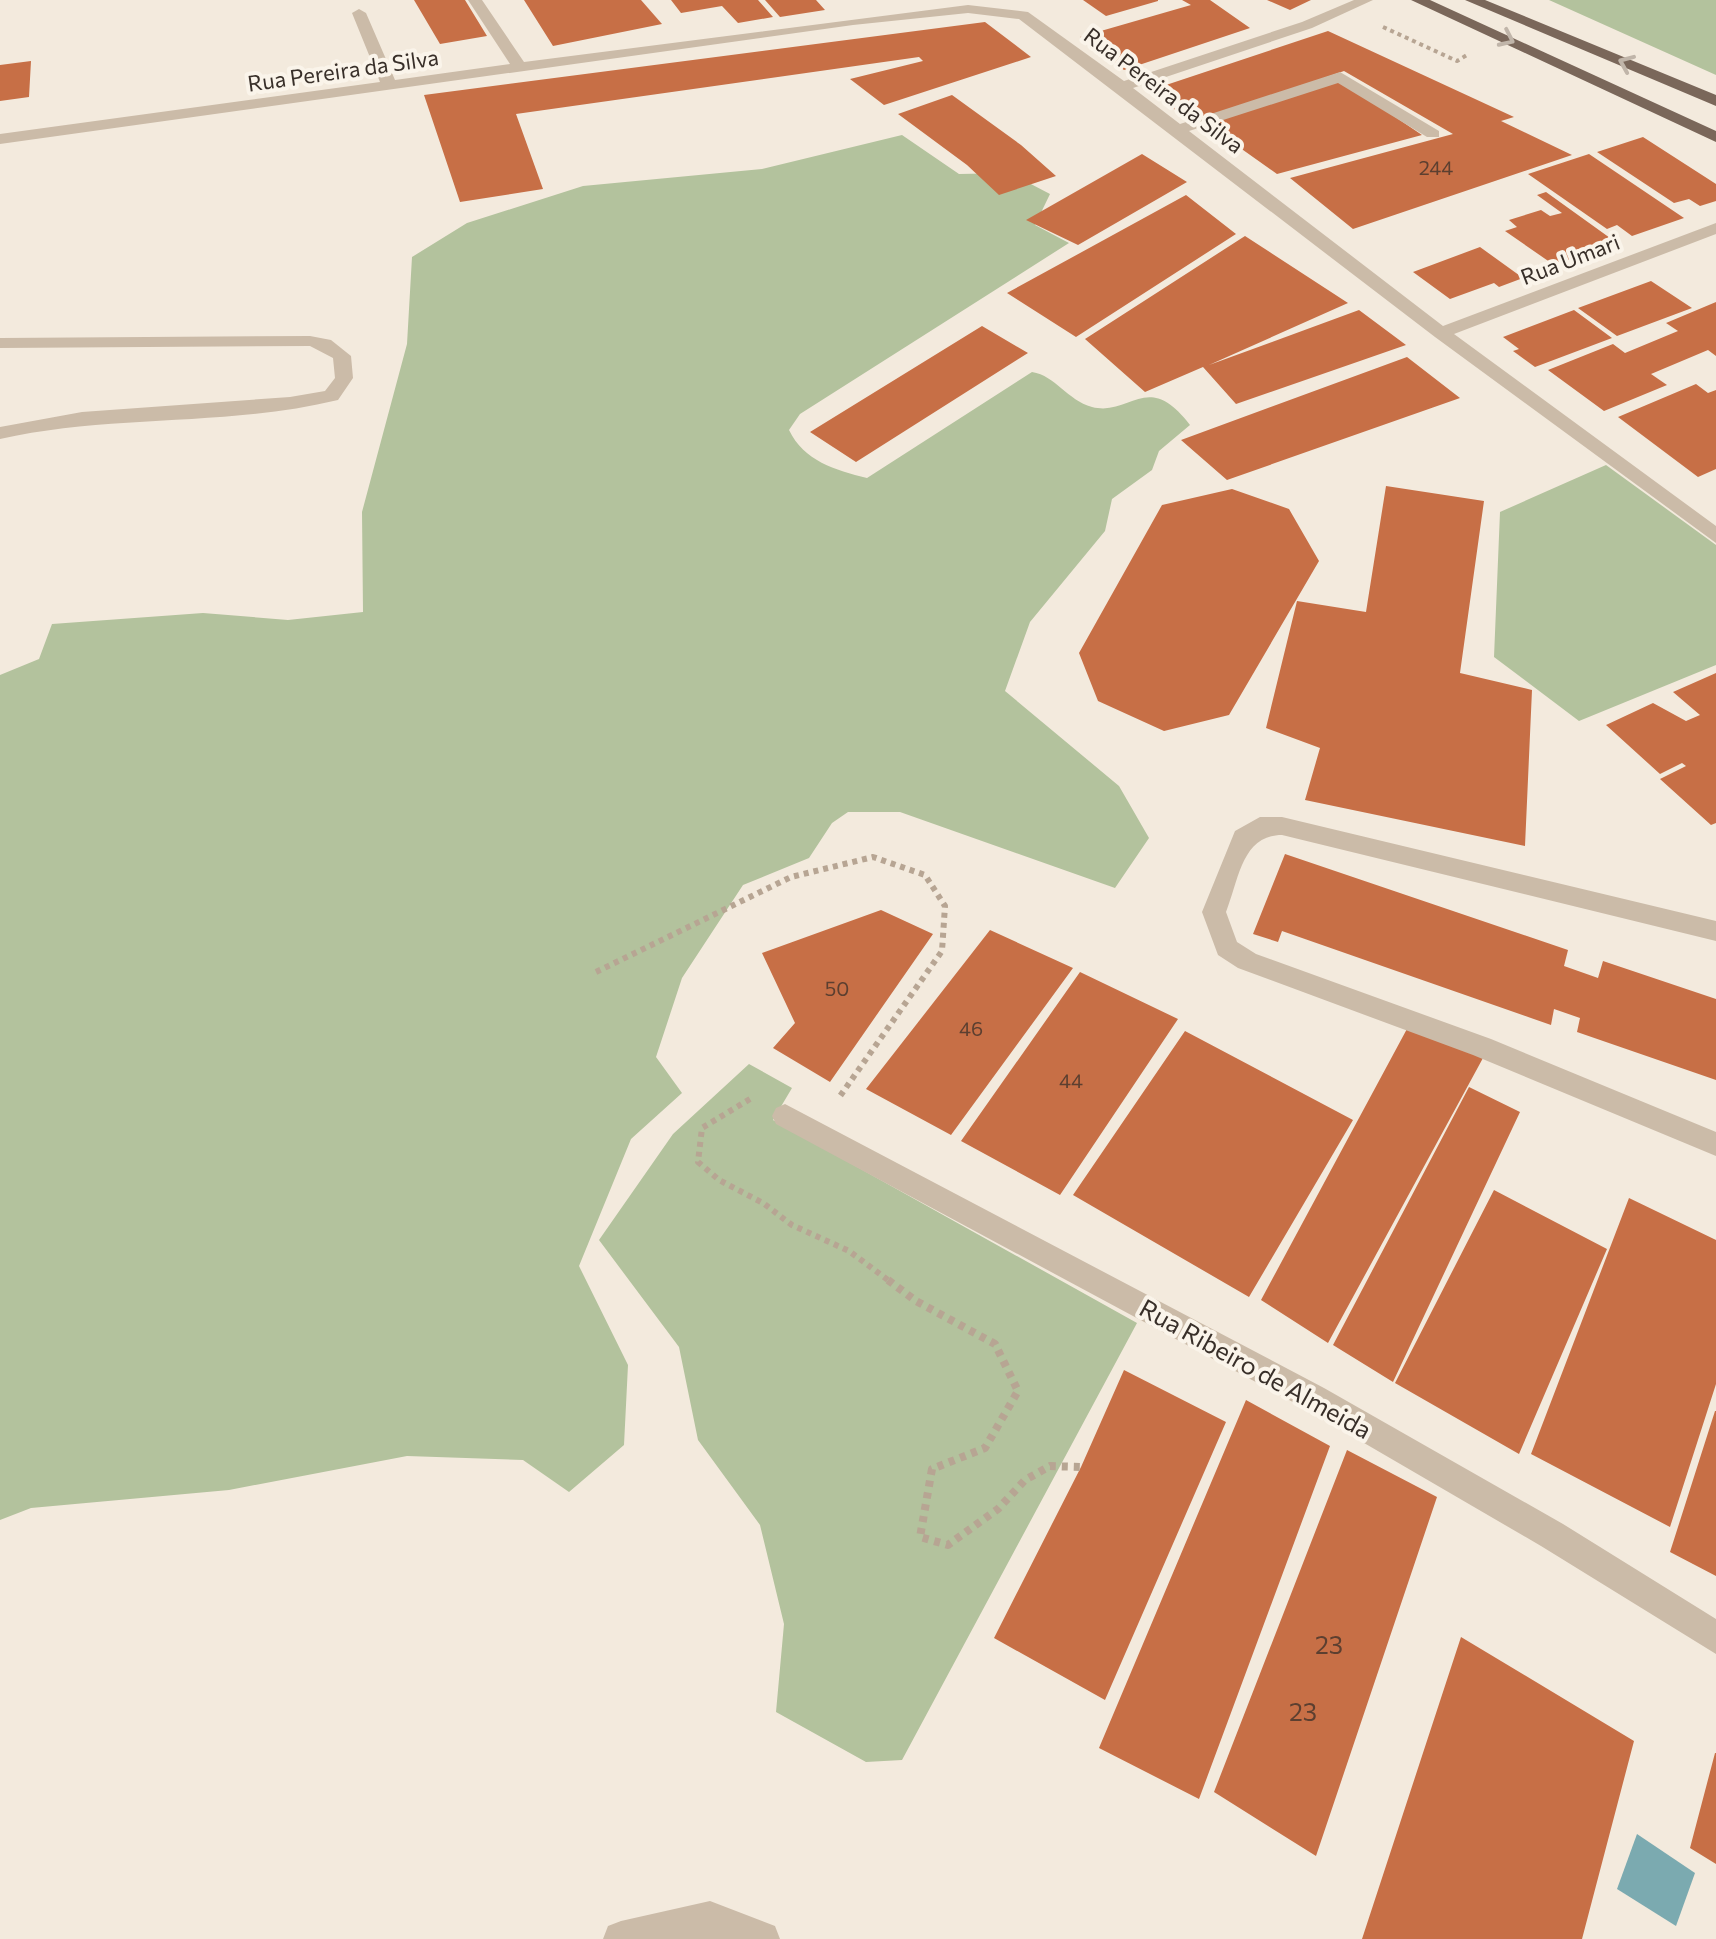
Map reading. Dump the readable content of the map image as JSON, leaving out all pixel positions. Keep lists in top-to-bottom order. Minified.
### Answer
{"streets":{"street":["Rua Pereira da Silva","Rua Umari","Rua Ribeiro de Almeida"]},"crossings":[["Rua Pereira da Silva","Rua Umari"]],"house_numbers":["244","50","46","44","23","23"]}
